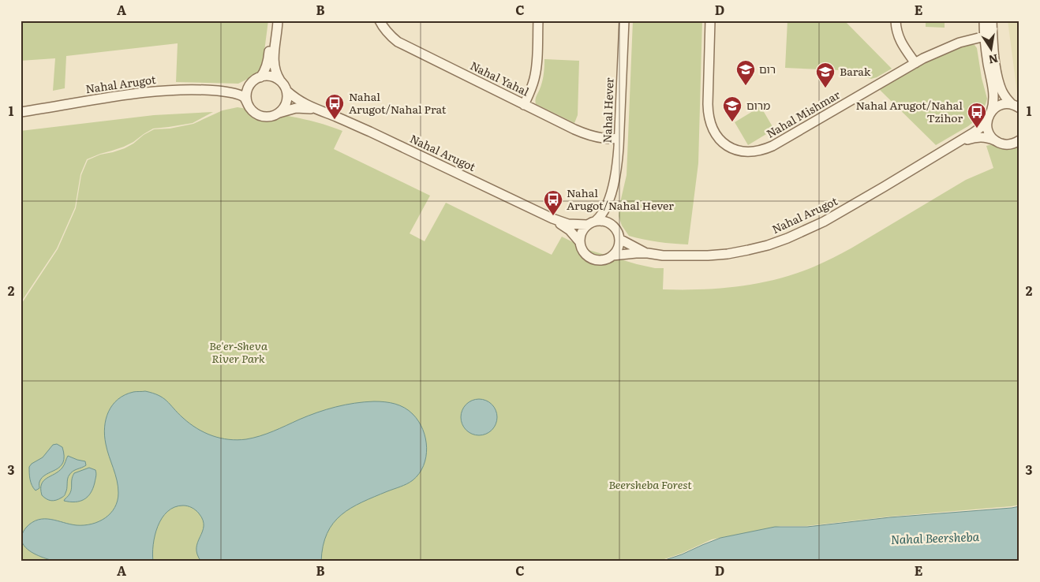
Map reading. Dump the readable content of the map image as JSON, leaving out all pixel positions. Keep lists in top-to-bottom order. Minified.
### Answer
{"streets":{"street":["Nahal Yahal","Nahal Arugot","Nahal Hever","Nahal Mishmar"]},"crossings":[["Nahal Yahal","Nahal Hever"],["Nahal Arugot","Nahal Hever"]],"water":["Nahal Beersheba"],"parks":["Be'er-Sheva River Park","Beersheba Forest"],"places":{"school or university":["רום","Barak","מרום"],"bus stop":["Nahal Arugot/Nahal Prat","Nahal Arugot/Nahal Tzihor","Nahal Arugot/Nahal Hever"]},"north":"bottom","grid":{"columns":["A","B","C","D","E"],"rows":["1","2","3"]}}
